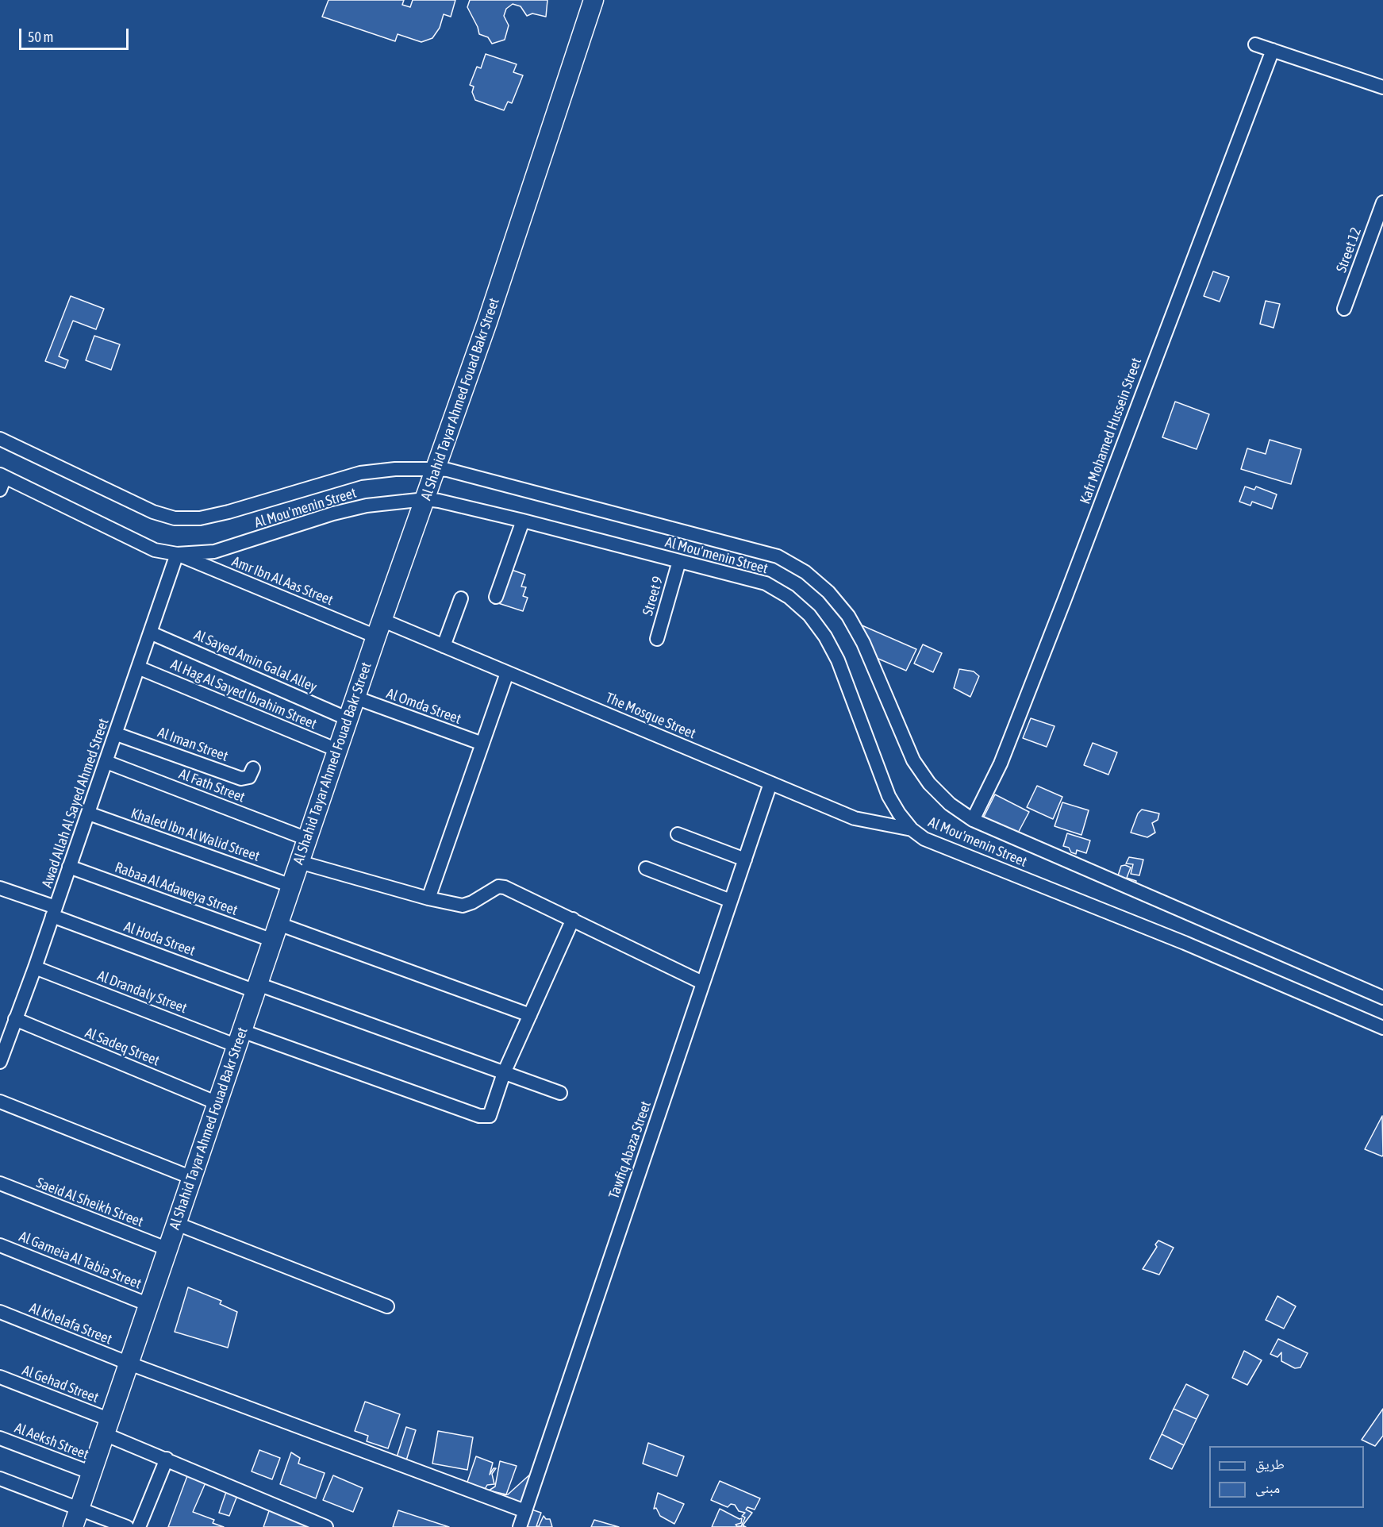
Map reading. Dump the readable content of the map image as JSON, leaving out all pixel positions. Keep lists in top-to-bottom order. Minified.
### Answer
{"streets":{"street":["Street 12","Al Shahid Tayar Ahmed Fouad Bakr Street","Kafr Mohamed Hussein Street","Al Mou'menin Street","Amr Ibn Al Aas Street","Street 9","Al Sayed Amin Galal Alley","Al Hag Al Sayed Ibrahim Street","Al Omda Street","The Mosque Street","Al Iman Street","Al Fath Street","Awad Allah Al Sayed Ahmed Street","Khaled Ibn Al Walid Street","Rabaa Al Adaweya Street","Al Hoda Street","Al Drandaly Street","Al Sadeq Street","Tawfiq Abaza Street","Saeid Al Sheikh Street","Al Gameia Al Tabia Street","Al Khelafa Street","Al Gehad Street","Al Aeksh Street"]},"crossings":[["Al Shahid Tayar Ahmed Fouad Bakr Street","Al Mou'menin Street"],["Al Shahid Tayar Ahmed Fouad Bakr Street","Amr Ibn Al Aas Street"],["Al Shahid Tayar Ahmed Fouad Bakr Street","Al Sayed Amin Galal Alley"],["Al Shahid Tayar Ahmed Fouad Bakr Street","Al Hag Al Sayed Ibrahim Street"],["Al Shahid Tayar Ahmed Fouad Bakr Street","Al Omda Street"],["Al Shahid Tayar Ahmed Fouad Bakr Street","The Mosque Street"],["Al Shahid Tayar Ahmed Fouad Bakr Street","Al Fath Street"],["Al Shahid Tayar Ahmed Fouad Bakr Street","Khaled Ibn Al Walid Street"],["Al Shahid Tayar Ahmed Fouad Bakr Street","Rabaa Al Adaweya Street"],["Al Shahid Tayar Ahmed Fouad Bakr Street","Al Hoda Street"],["Al Shahid Tayar Ahmed Fouad Bakr Street","Al Drandaly Street"],["Al Shahid Tayar Ahmed Fouad Bakr Street","Al Sadeq Street"],["Al Shahid Tayar Ahmed Fouad Bakr Street","Saeid Al Sheikh Street"],["Al Shahid Tayar Ahmed Fouad Bakr Street","Al Gameia Al Tabia Street"],["Al Shahid Tayar Ahmed Fouad Bakr Street","Al Khelafa Street"],["Al Shahid Tayar Ahmed Fouad Bakr Street","Al Gehad Street"],["Al Shahid Tayar Ahmed Fouad Bakr Street","Al Aeksh Street"],["Kafr Mohamed Hussein Street","Al Mou'menin Street"],["Al Mou'menin Street","Amr Ibn Al Aas Street"],["Al Mou'menin Street","Street 9"],["Al Mou'menin Street","The Mosque Street"],["Al Mou'menin Street","Awad Allah Al Sayed Ahmed Street"],["Amr Ibn Al Aas Street","The Mosque Street"],["Amr Ibn Al Aas Street","Awad Allah Al Sayed Ahmed Street"],["Al Sayed Amin Galal Alley","Awad Allah Al Sayed Ahmed Street"],["Al Hag Al Sayed Ibrahim Street","Awad Allah Al Sayed Ahmed Street"],["The Mosque Street","Tawfiq Abaza Street"],["Al Iman Street","Awad Allah Al Sayed Ahmed Street"],["Al Fath Street","Awad Allah Al Sayed Ahmed Street"],["Awad Allah Al Sayed Ahmed Street","Khaled Ibn Al Walid Street"],["Awad Allah Al Sayed Ahmed Street","Rabaa Al Adaweya Street"],["Awad Allah Al Sayed Ahmed Street","Al Hoda Street"],["Awad Allah Al Sayed Ahmed Street","Al Drandaly Street"],["Awad Allah Al Sayed Ahmed Street","Al Sadeq Street"],["Rabaa Al Adaweya Street","Al Drandaly Street"],["Al Hoda Street","Al Drandaly Street"],["Tawfiq Abaza Street","Al Khelafa Street"]],"legend":["طريق","مبنى"],"scale_bar":"50 m"}
